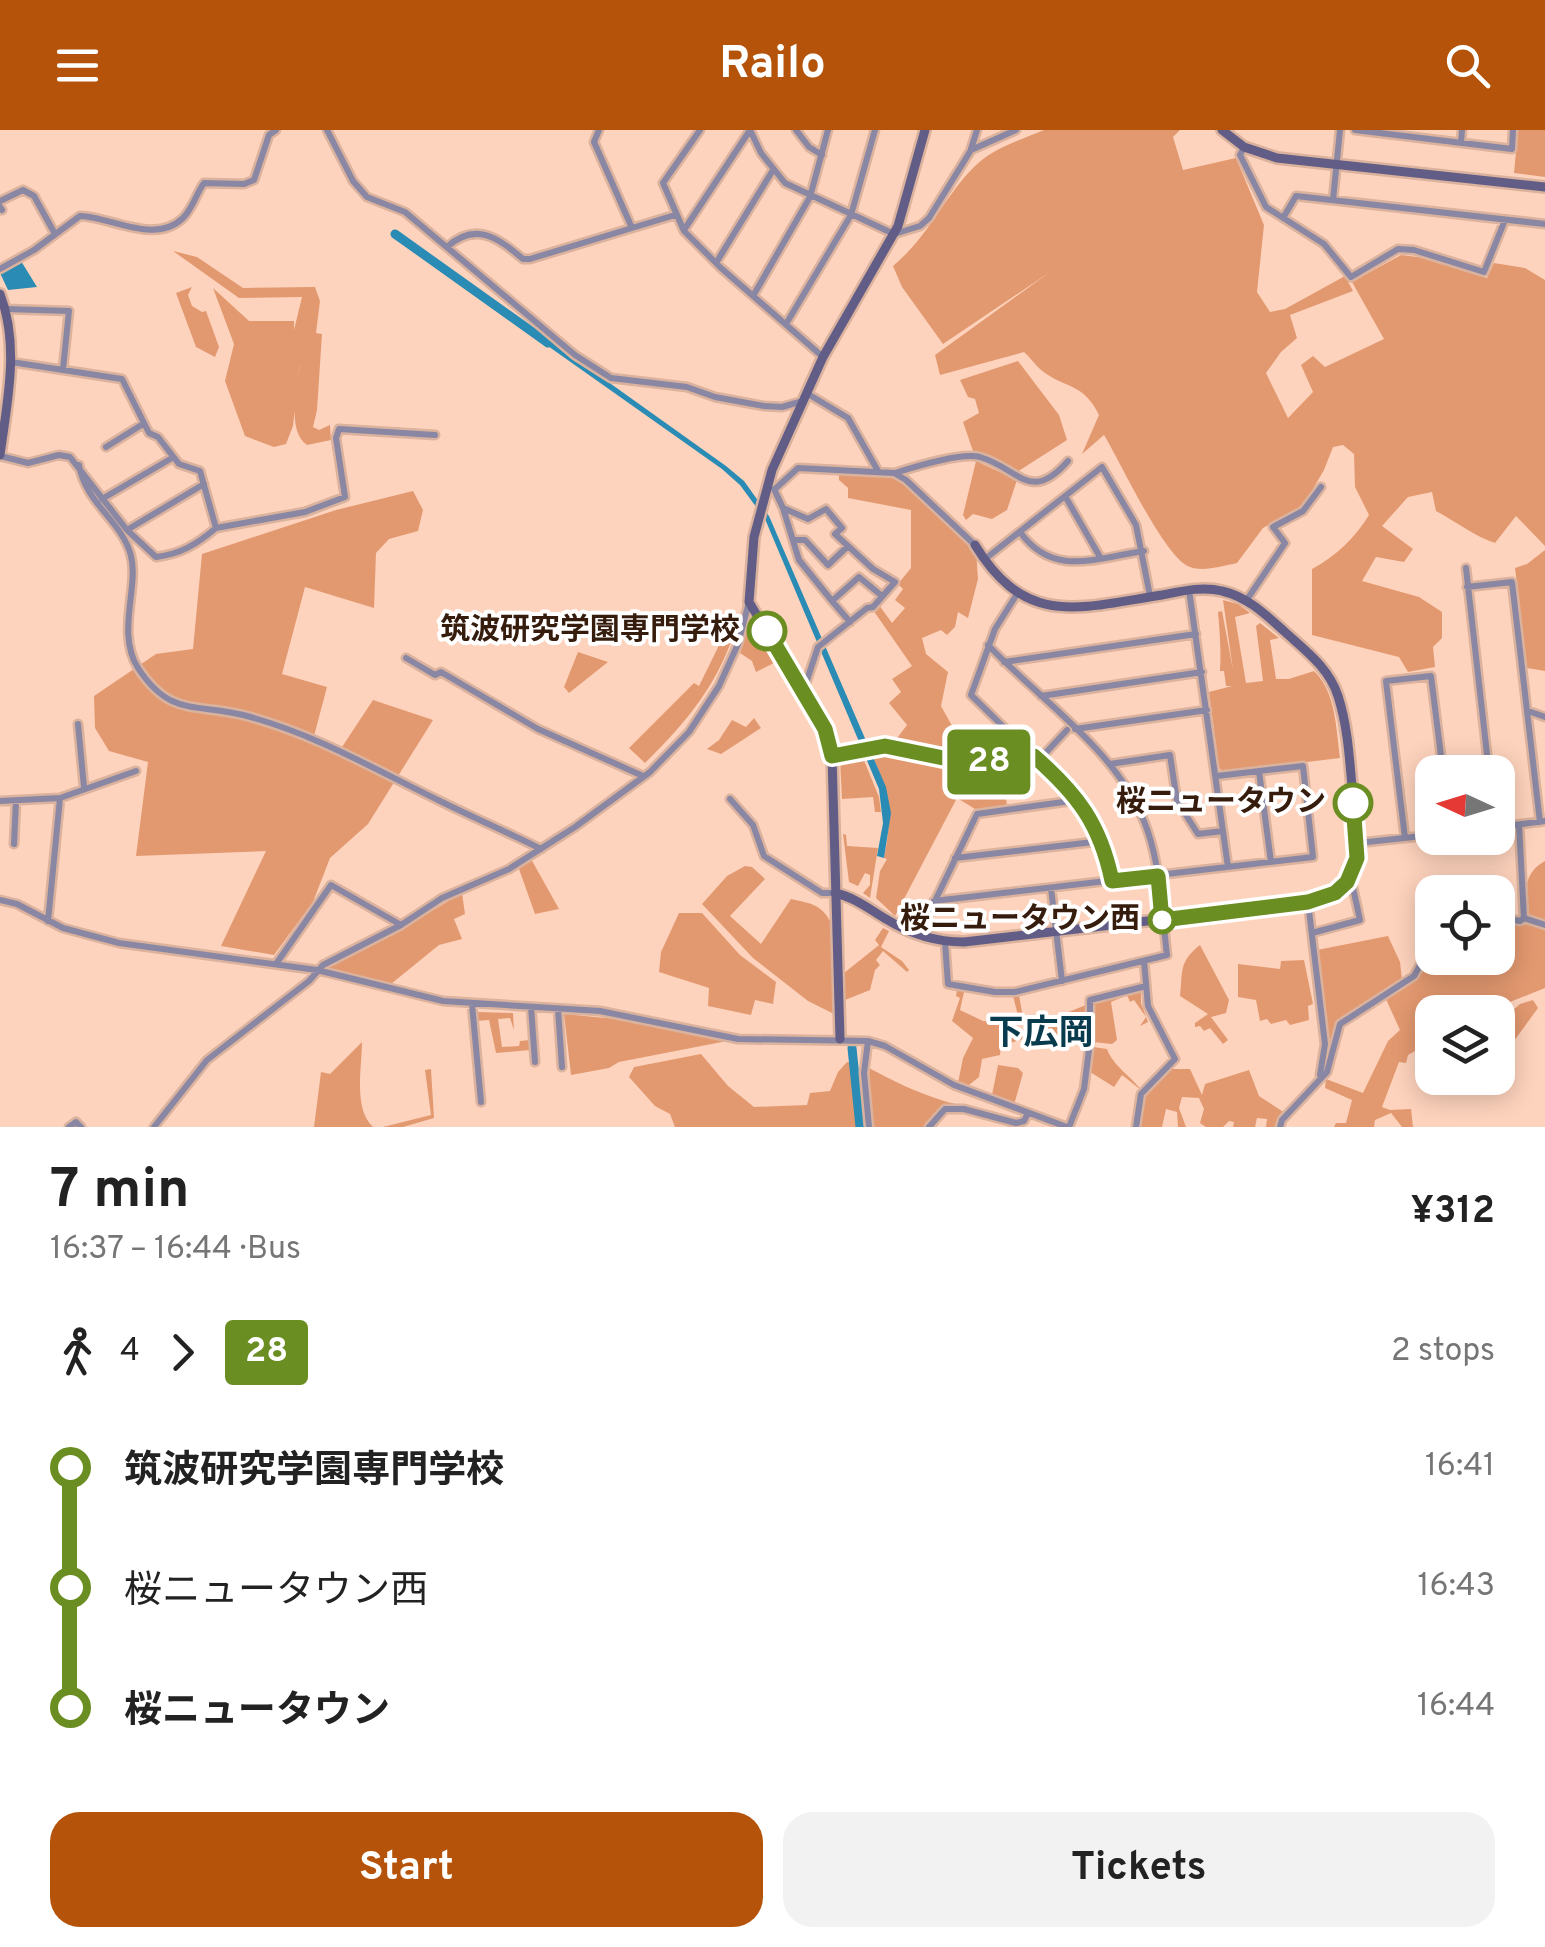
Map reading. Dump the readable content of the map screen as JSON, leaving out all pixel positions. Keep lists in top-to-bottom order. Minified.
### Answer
{"districts":["下広岡"],"places":["筑波研究学園専門学校","桜ニュータウン","桜ニュータウン西"],"lines":["bus line 28"],"north":"left","page":{"header":"Railo","on_map":"28","heading":["7 min","16:37 – 16:44 · Bus","¥312"],"legs":["4","28","2 stops"],"list":[{"name":"筑波研究学園専門学校","value":"16:41"},{"name":"桜ニュータウン西","value":"16:43"},{"name":"桜ニュータウン","value":"16:44"}],"buttons":["Start","Tickets"]}}
